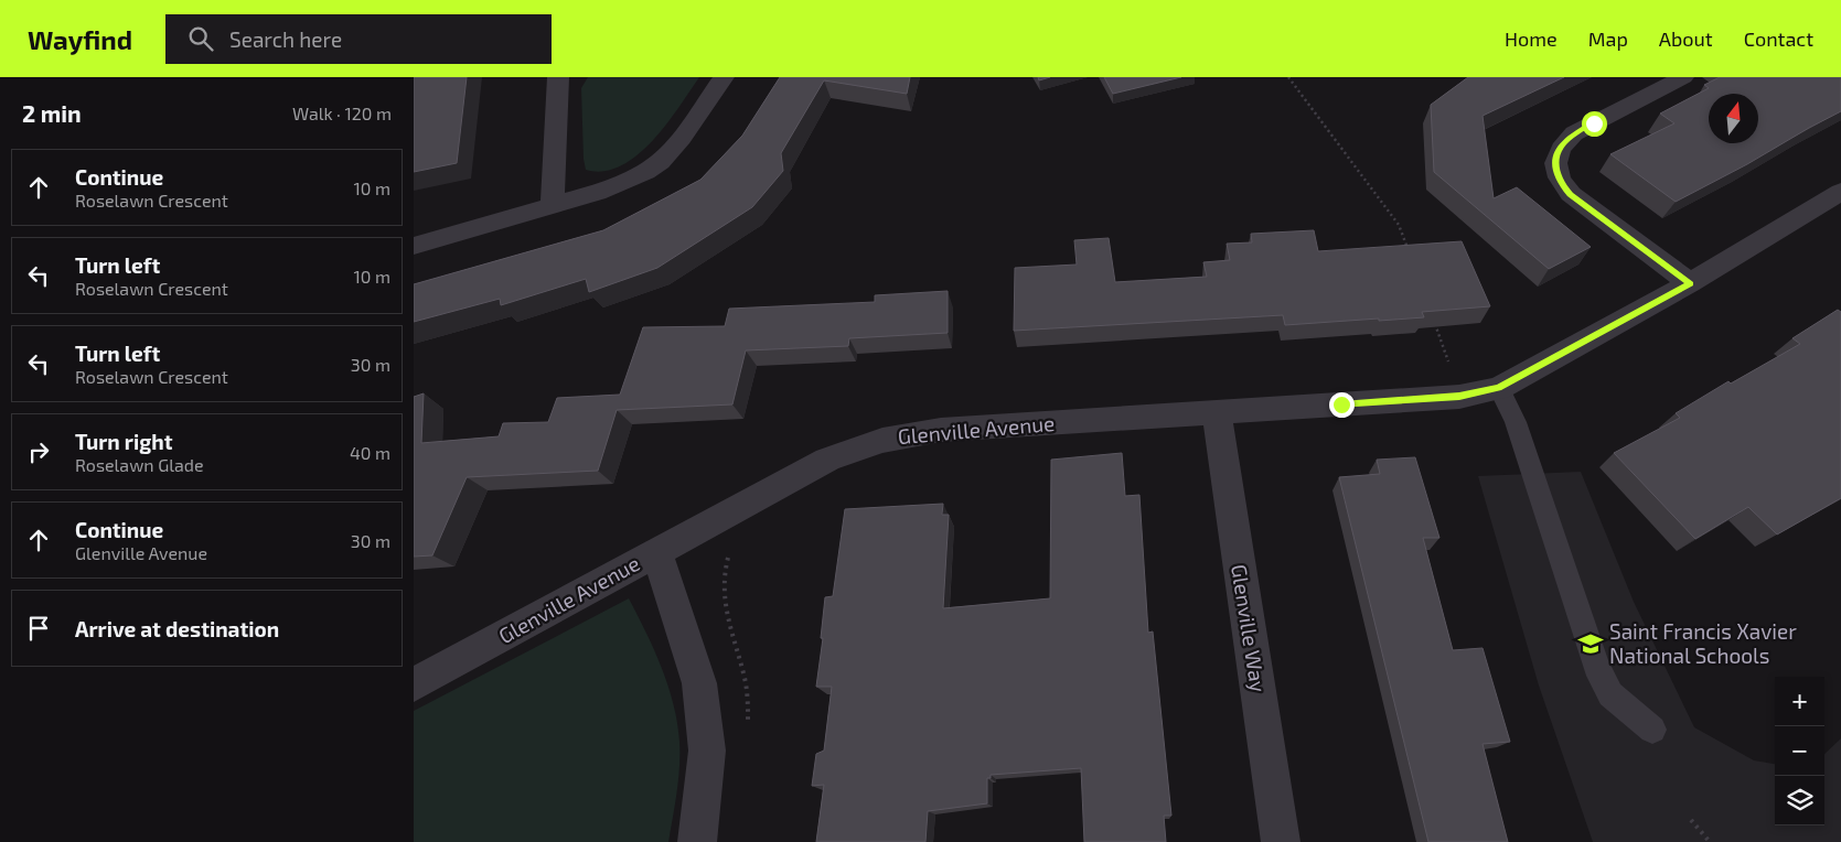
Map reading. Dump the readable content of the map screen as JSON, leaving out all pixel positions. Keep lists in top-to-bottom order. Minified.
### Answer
{"streets":{"street":["Glenville Avenue","Glenville Way"]},"crossings":[["Glenville Avenue","Glenville Way"]],"places":{"school or university":["Saint Francis Xavier National Schools"]},"north":"top","page":{"header":"Wayfind","search":"Search here","nav":["Home","Map","About","Contact"],"heading":["2 min","Walk · 120 m"],"list":[["Continue","Roselawn Crescent","10 m"],["Turn left","Roselawn Crescent","10 m"],["Turn left","Roselawn Crescent","30 m"],["Turn right","Roselawn Glade","40 m"],["Continue","Glenville Avenue","30 m"],"Arrive at destination"],"map_buttons":["+","−"]}}
